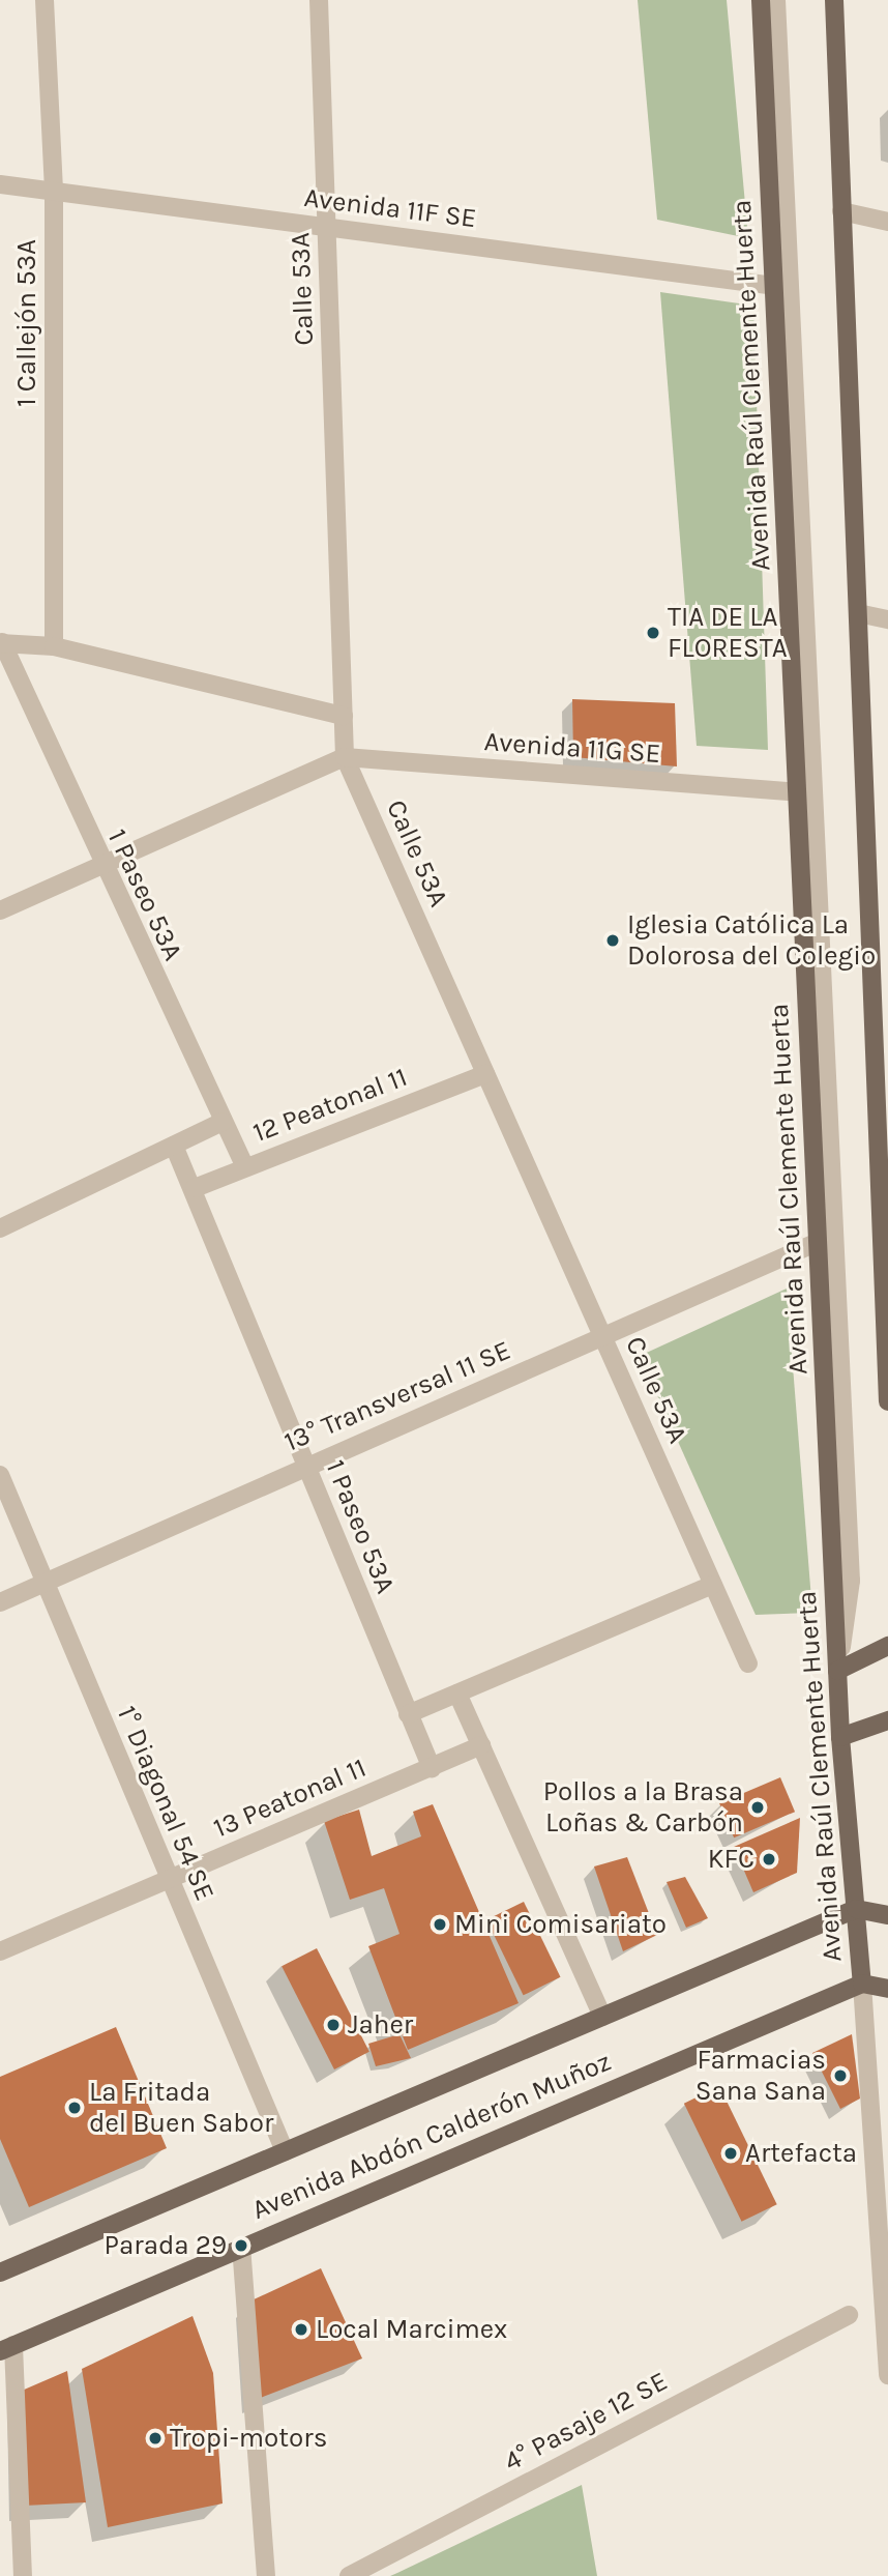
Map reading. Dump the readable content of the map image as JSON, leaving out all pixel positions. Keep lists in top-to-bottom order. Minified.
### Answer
{"streets":{"main road":["Avenida Raúl Clemente Huerta","Avenida Abdón Calderón Muñoz"],"street":["Avenida 11F SE","Calle 53A","1 Callejón 53A","Avenida 11G SE","1 Paseo 53A","12 Peatonal 11","13° Transversal 11 SE","13 Peatonal 11","1° Diagonal 54 SE","4° Pasaje 12 SE"]},"crossings":[["Avenida 11F SE","Calle 53A"],["Avenida 11F SE","1 Callejón 53A"],["Avenida 11F SE","Avenida Raúl Clemente Huerta"],["Calle 53A","Avenida 11G SE"],["Calle 53A","12 Peatonal 11"],["Calle 53A","13° Transversal 11 SE"],["Avenida Raúl Clemente Huerta","Avenida 11G SE"],["Avenida Raúl Clemente Huerta","13° Transversal 11 SE"],["Avenida Raúl Clemente Huerta","Avenida Abdón Calderón Muñoz"],["1 Paseo 53A","12 Peatonal 11"],["1 Paseo 53A","13° Transversal 11 SE"],["1 Paseo 53A","13 Peatonal 11"],["13° Transversal 11 SE","1° Diagonal 54 SE"],["13 Peatonal 11","1° Diagonal 54 SE"],["1° Diagonal 54 SE","Avenida Abdón Calderón Muñoz"]],"places":["TIA DE LA FLORESTA","Iglesia Católica La Dolorosa del Colegio","Pollos a la Brasa Loñas & Carbón","KFC","Mini Comisariato","Jaher","Farmacias Sana Sana","La Fritada del Buen Sabor","Artefacta","Parada 29","Local Marcimex","Tropi-motors"]}
